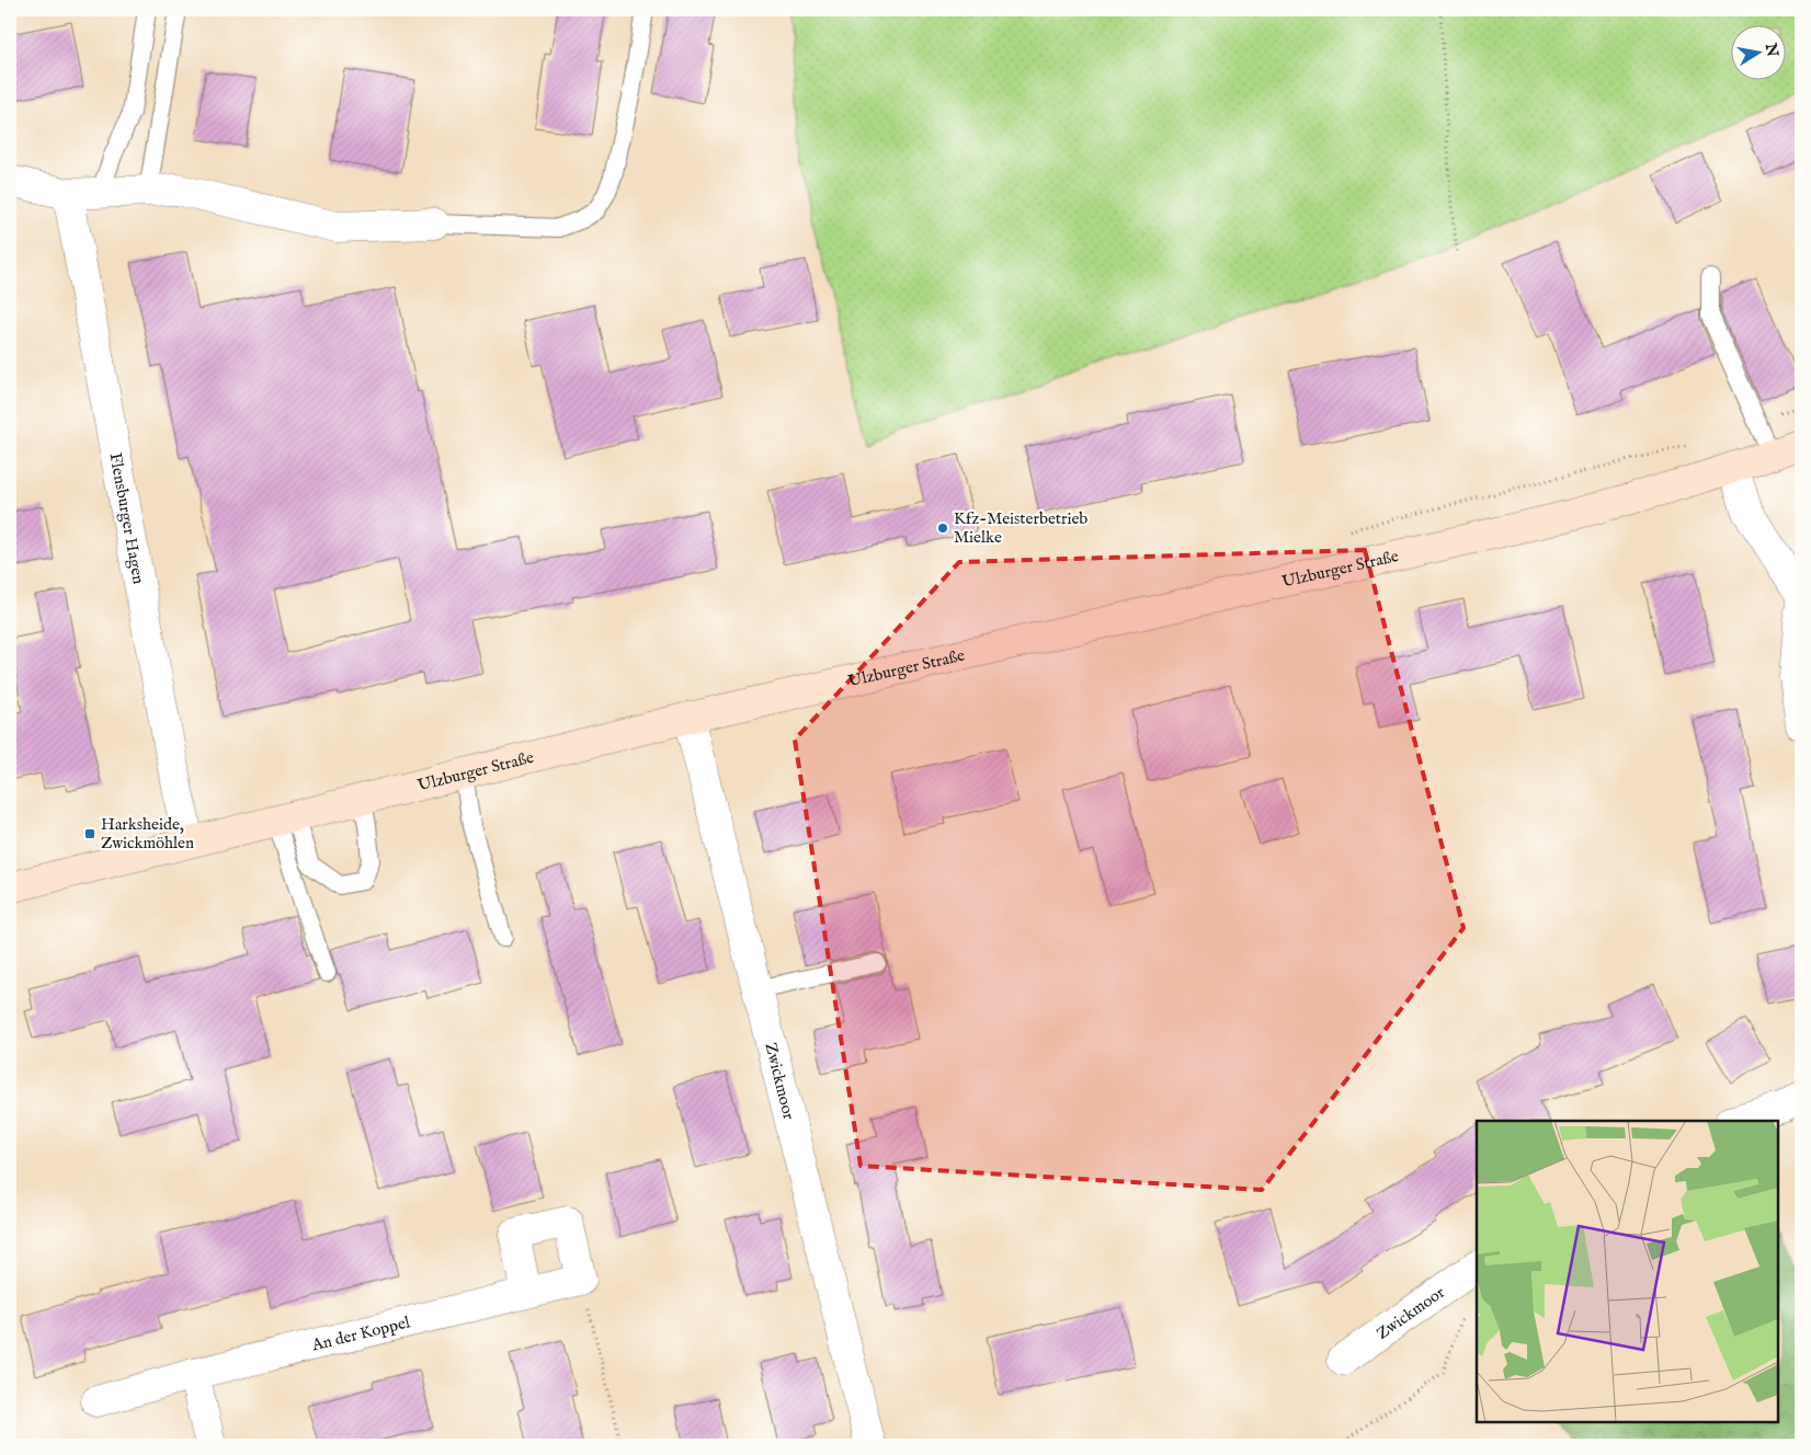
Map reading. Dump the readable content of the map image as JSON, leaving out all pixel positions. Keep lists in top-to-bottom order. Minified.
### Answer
{"streets":{"main road":["Ulzburger Straße"],"street":["Flensburger Hagen","Zwickmoor","An der Koppel"]},"crossings":[["Flensburger Hagen","Ulzburger Straße"],["Ulzburger Straße","Zwickmoor"]],"places":{"other":["Kfz-Meisterbetrieb Mielke"],"transit":["Harksheide, Zwickmöhlen"]},"north":"right"}
